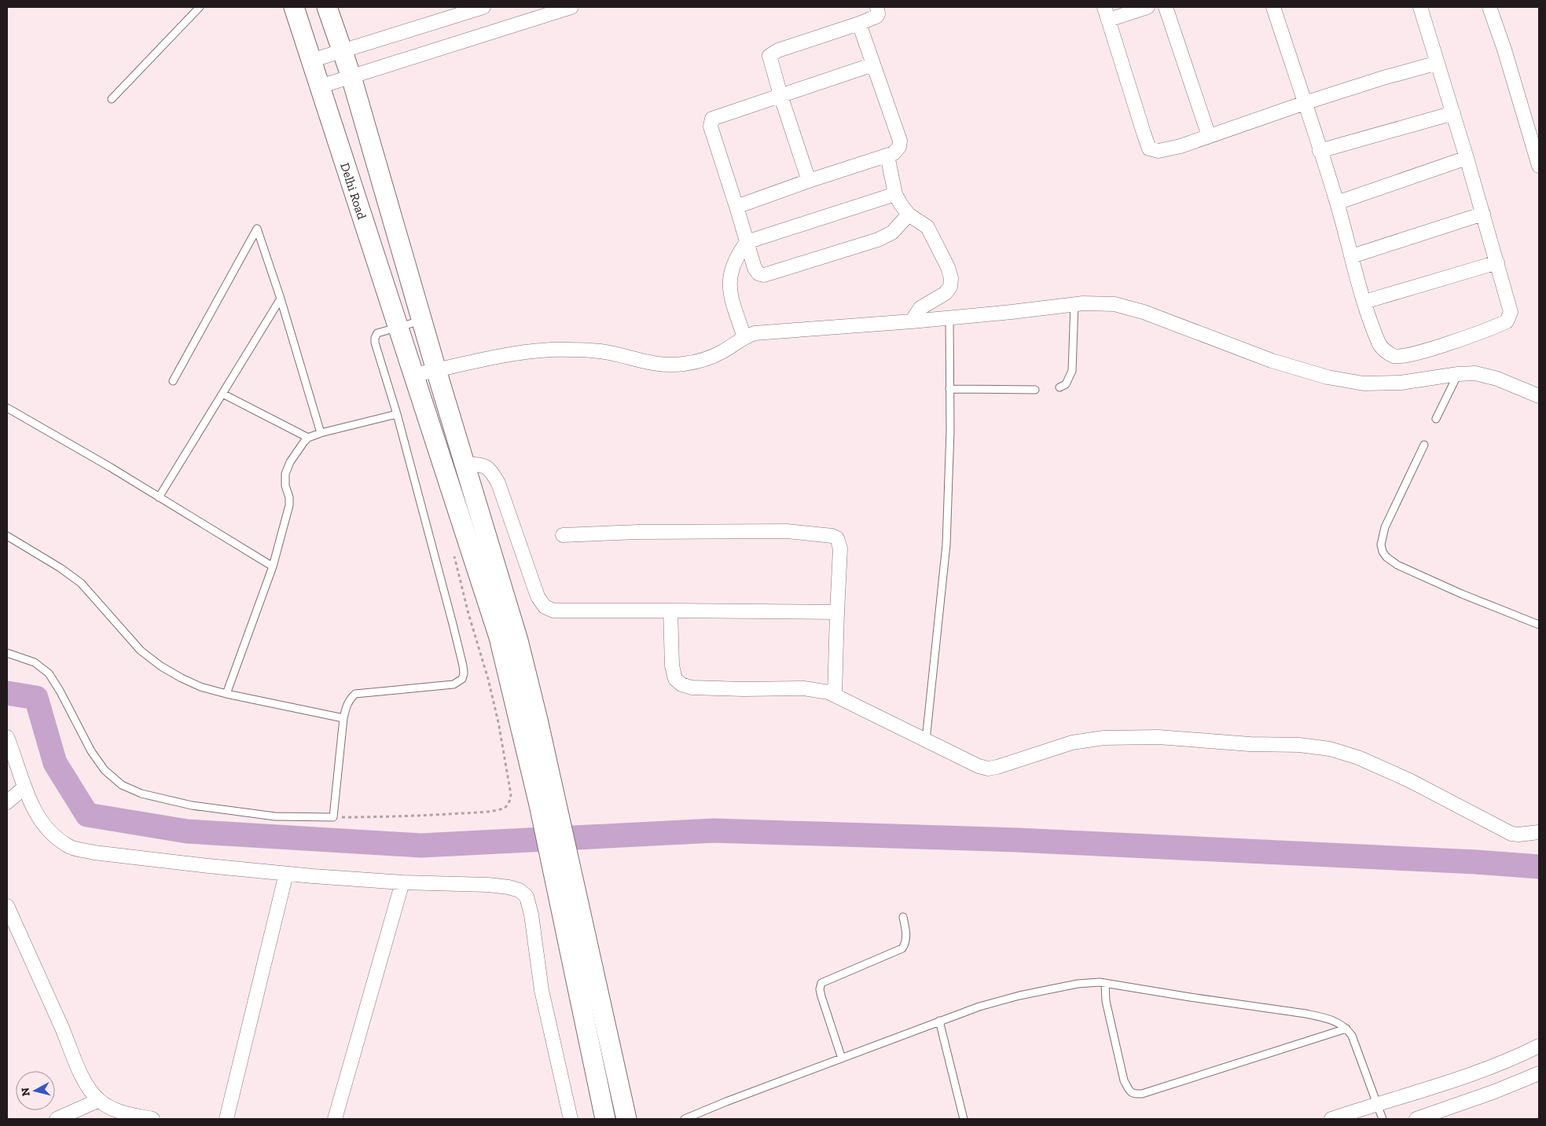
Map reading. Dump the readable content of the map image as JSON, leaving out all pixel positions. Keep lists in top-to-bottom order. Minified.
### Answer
{"streets":{"main road":["Delhi Road"]},"north":"left"}
